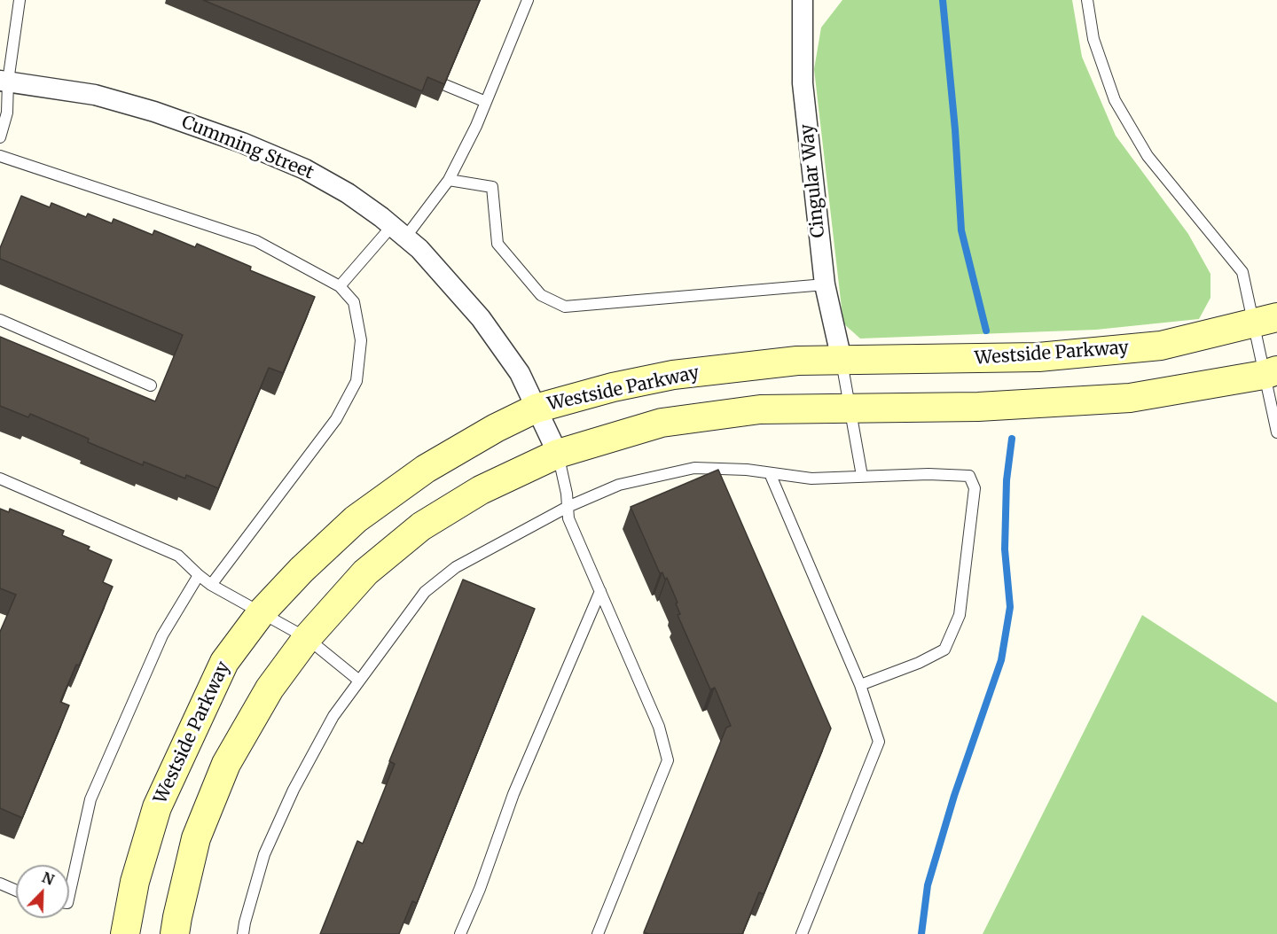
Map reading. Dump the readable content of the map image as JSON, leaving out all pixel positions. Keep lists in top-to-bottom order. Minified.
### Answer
{"streets":{"main road":["Westside Parkway"],"street":["Cumming Street","Cingular Way"]},"crossings":[["Cumming Street","Westside Parkway"],["Cingular Way","Westside Parkway"]],"north":"top right"}
